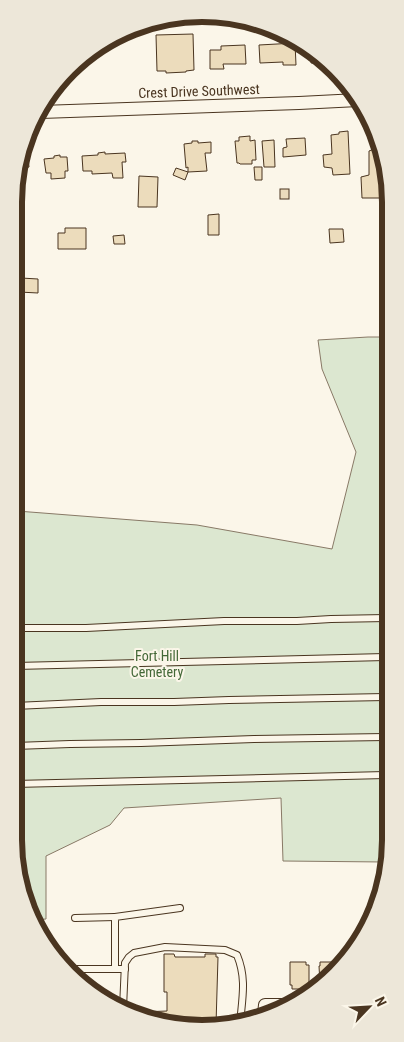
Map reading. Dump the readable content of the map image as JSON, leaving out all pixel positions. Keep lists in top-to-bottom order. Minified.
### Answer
{"streets":{"street":["Crest Drive Southwest"]},"parks":["Fort Hill Cemetery"],"north":"top right"}
